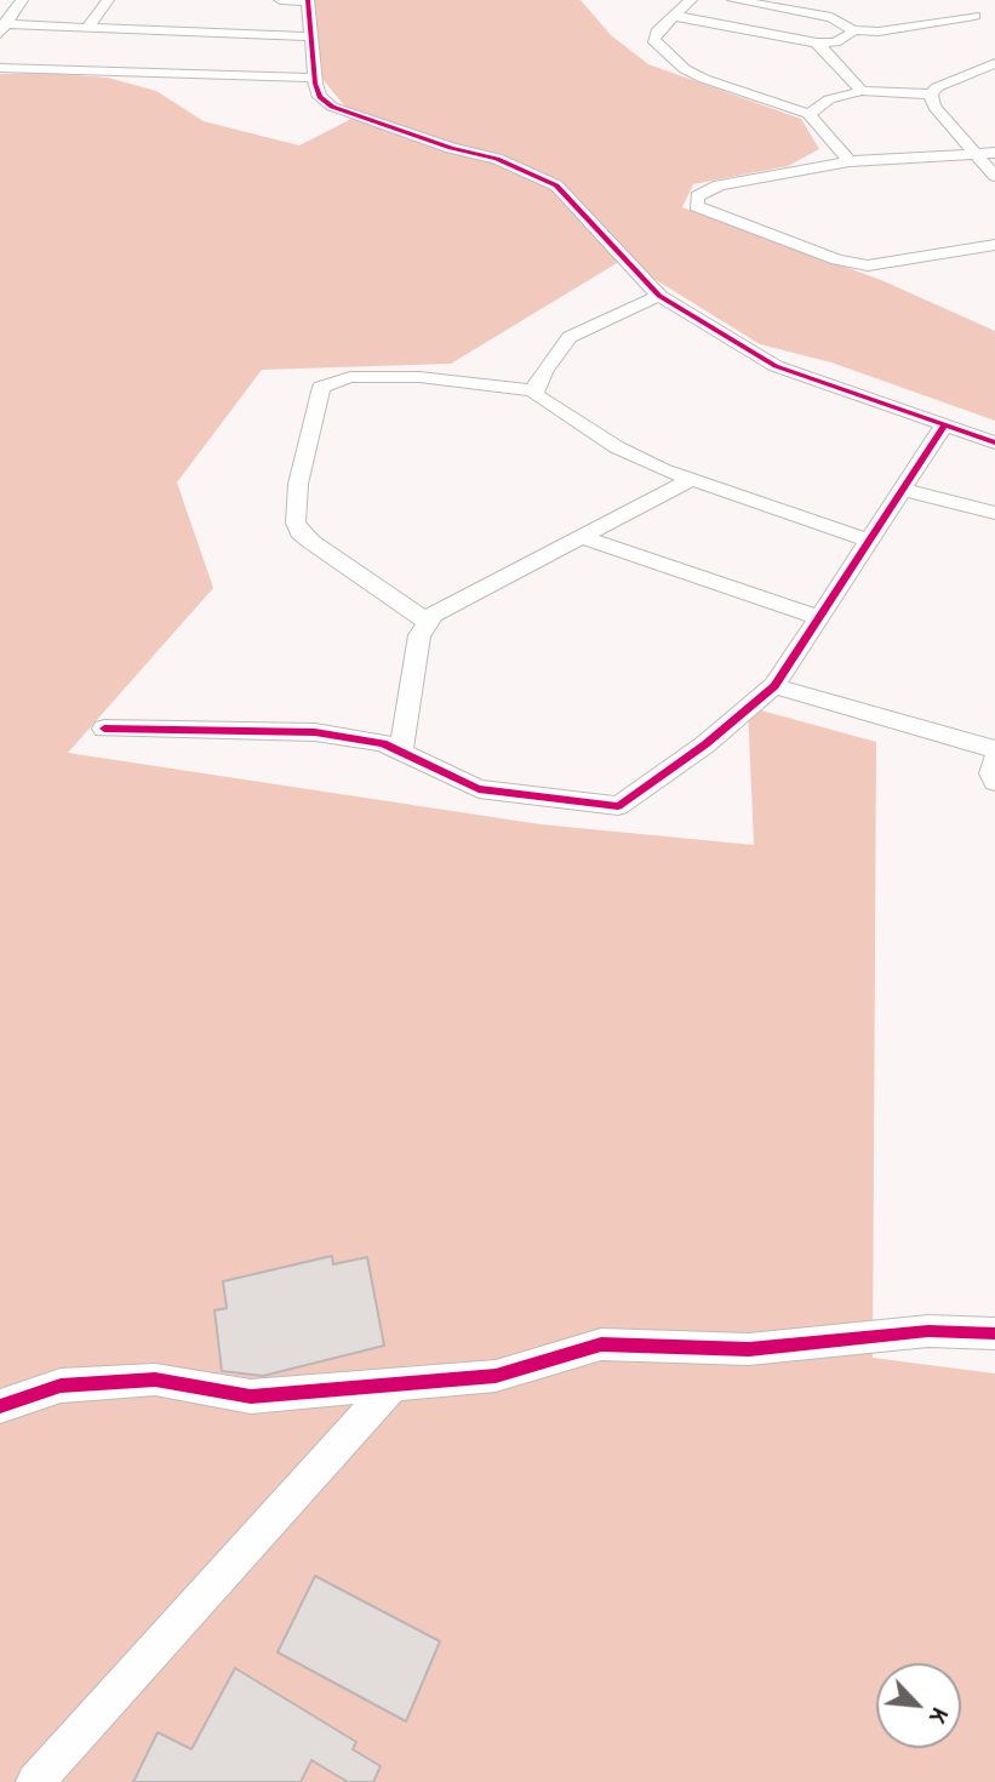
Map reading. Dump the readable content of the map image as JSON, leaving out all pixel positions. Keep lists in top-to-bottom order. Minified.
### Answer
{"north":"bottom right"}
